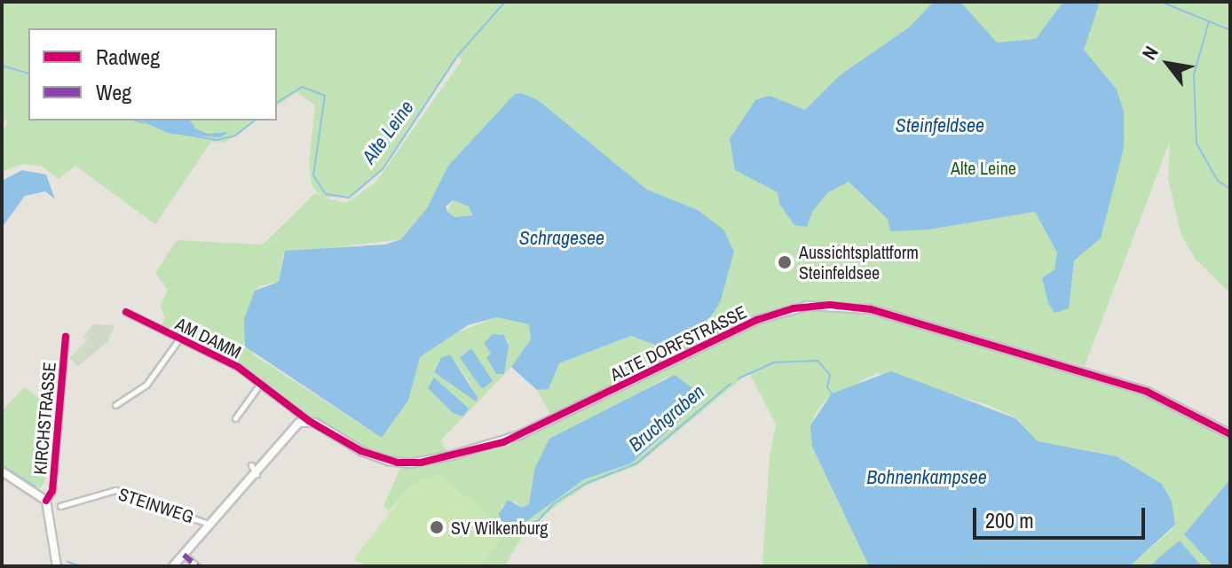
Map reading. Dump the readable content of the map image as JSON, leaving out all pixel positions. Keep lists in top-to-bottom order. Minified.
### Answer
{"streets":{"street":["AM DAMM","ALTE DORFSTRASSE","KIRCHSTRASSE","STEINWEG"]},"crossings":[["AM DAMM","ALTE DORFSTRASSE"]],"water":["Steinfeldsee","Alte Leine","Schragesee","Bruchgraben","Bohnenkampsee"],"parks":["Alte Leine"],"places":["Aussichtsplattform Steinfeldsee","SV Wilkenburg"],"legend":["Radweg","Weg"],"scale_bar":"200 m","north":"top left"}
